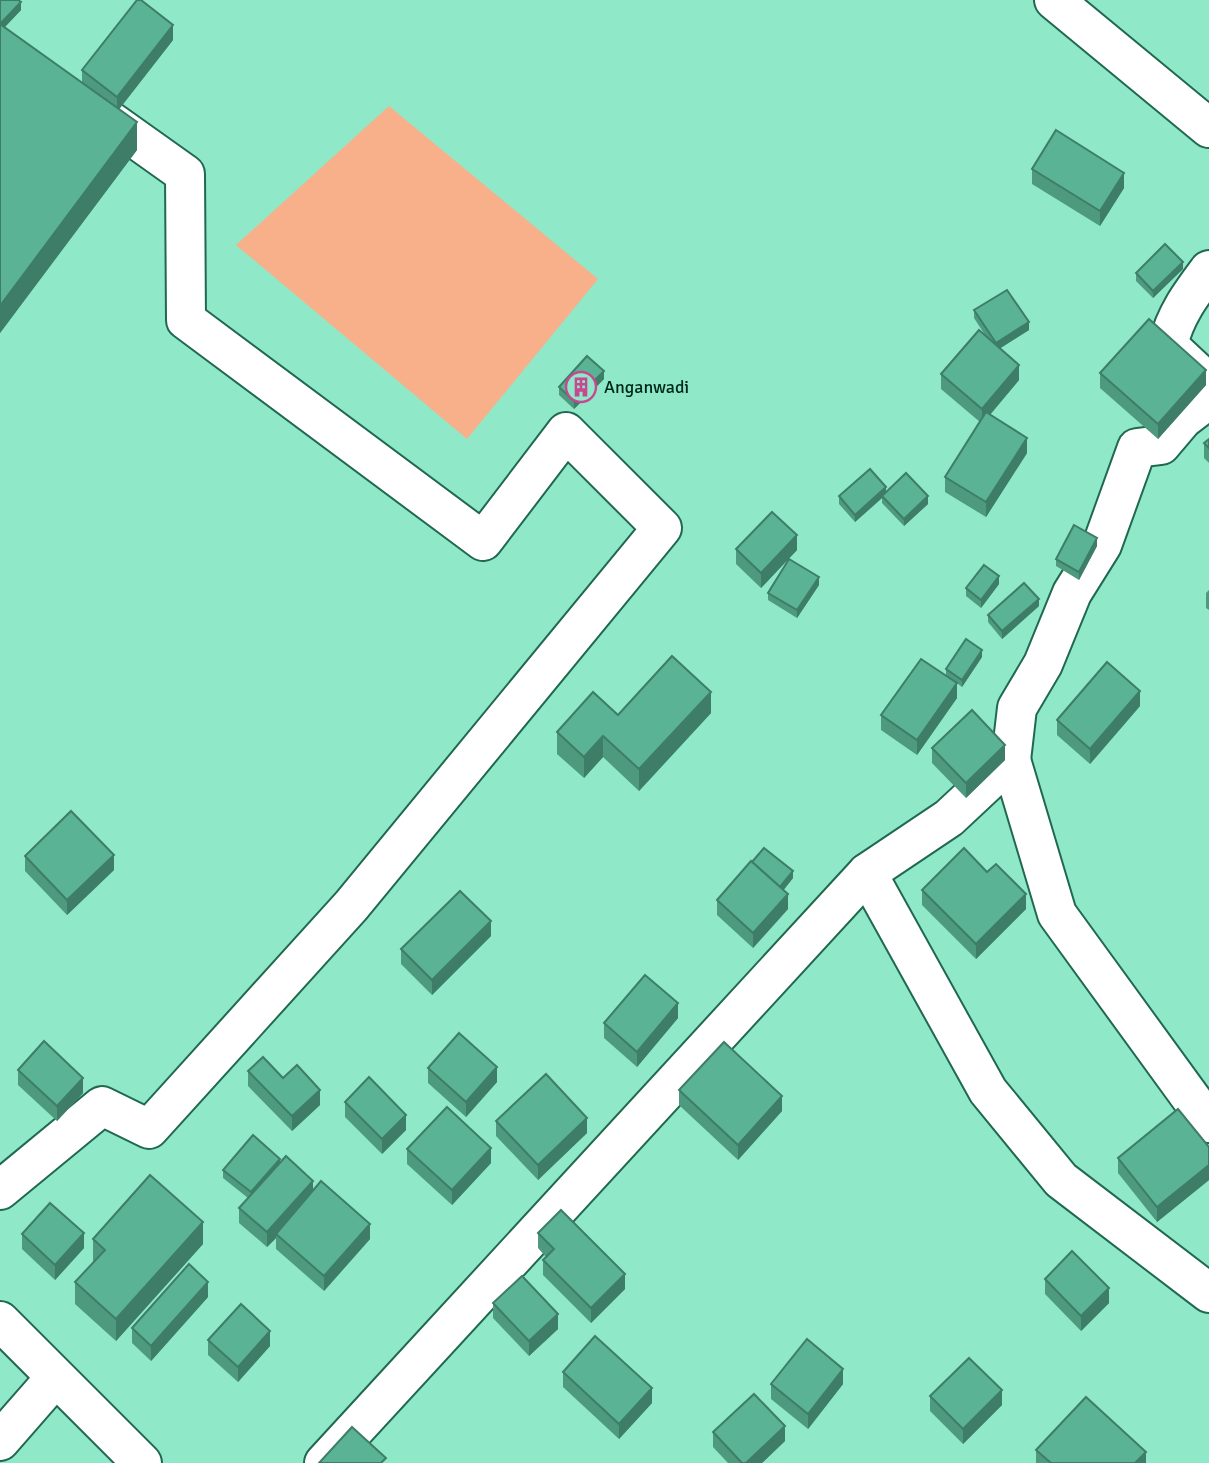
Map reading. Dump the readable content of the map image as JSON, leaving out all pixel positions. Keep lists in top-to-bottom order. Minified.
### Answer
{"places":{"building":["Anganwadi"]}}
